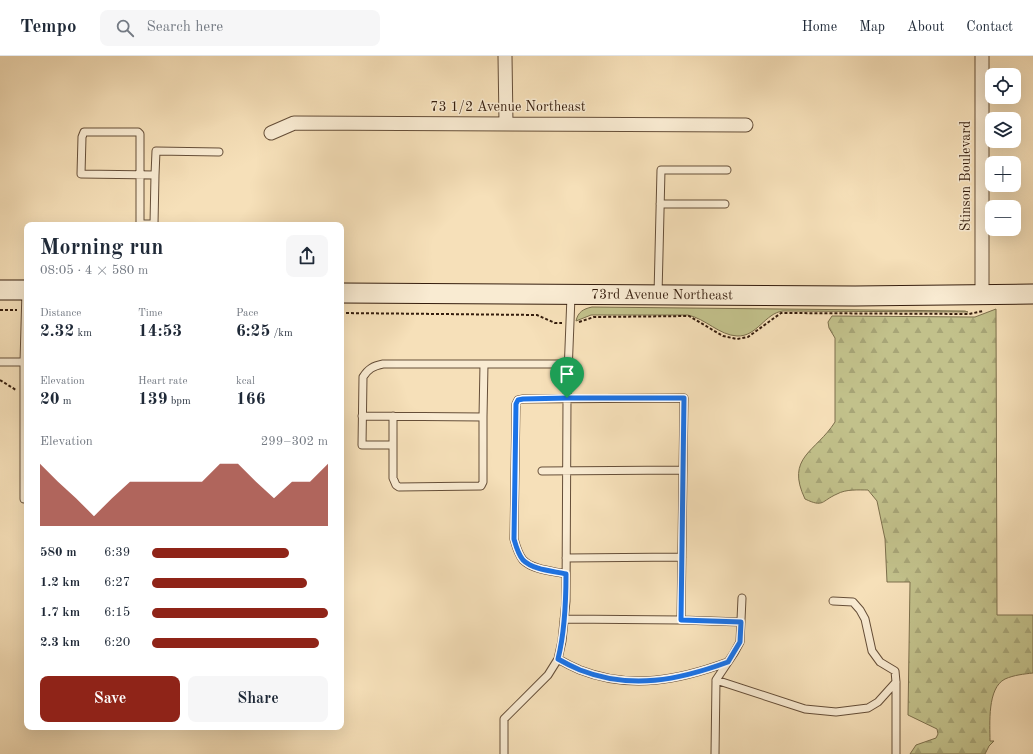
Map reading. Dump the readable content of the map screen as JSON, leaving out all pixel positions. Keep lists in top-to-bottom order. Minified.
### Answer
{"streets":{"street":["73 1/2 Avenue Northeast","Stinson Boulevard","73rd Avenue Northeast"]},"crossings":[["Stinson Boulevard","73rd Avenue Northeast"]],"page":{"header":"Tempo","search":"Search here","nav":["Home","Map","About","Contact"],"map_buttons":["+","−"],"heading":["Morning run","08:05 · 4 × 580 m"],"stats":[["Distance","2.32 km"],["Time","14:53"],["Pace","6:25 /km"],["Elevation","20 m"],["Heart rate","139 bpm"],["kcal","166"]],"chart":["Elevation","299–302 m"],"list":[{"name":"580 m","note":"6:39"},{"name":"1.2 km","note":"6:27"},{"name":"1.7 km","note":"6:15"},{"name":"2.3 km","note":"6:20"}],"buttons":["Save","Share"]}}
